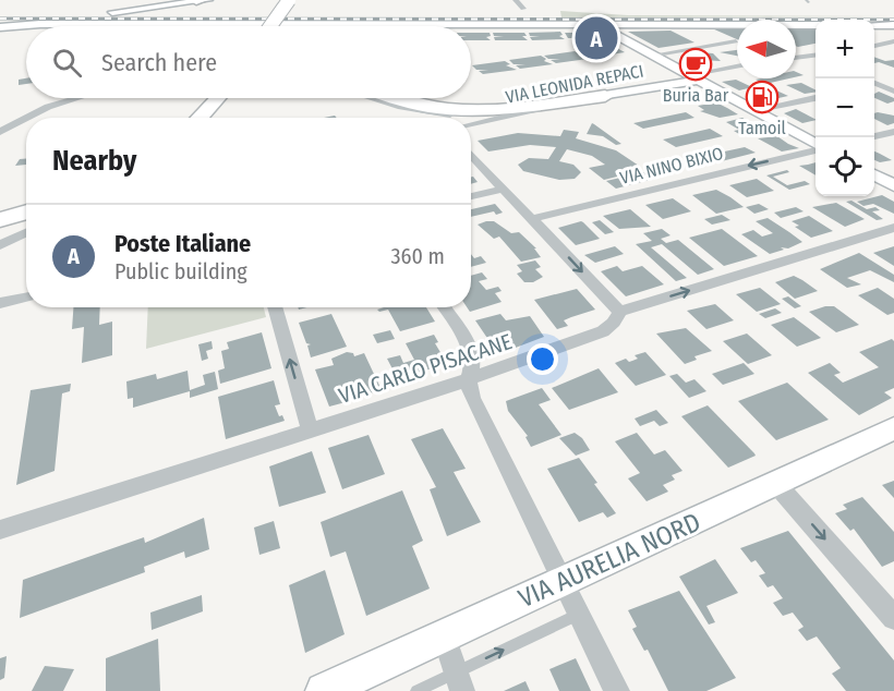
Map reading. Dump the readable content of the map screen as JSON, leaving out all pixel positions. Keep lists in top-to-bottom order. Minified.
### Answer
{"streets":{"street":["VIA LEONIDA REPACI","VIA NINO BIXIO","VIA CARLO PISACANE","VIA AURELIA NORD"]},"places":{"cafe":["Buria Bar"],"fuel station":["Tamoil"]},"north":"left","page":{"pins":"A","map_buttons":["+","−"],"search":"Search here","heading":"Nearby","list":[{"mark":"A","name":"Poste Italiane","note":"Public building","value":"360 m"}]}}
